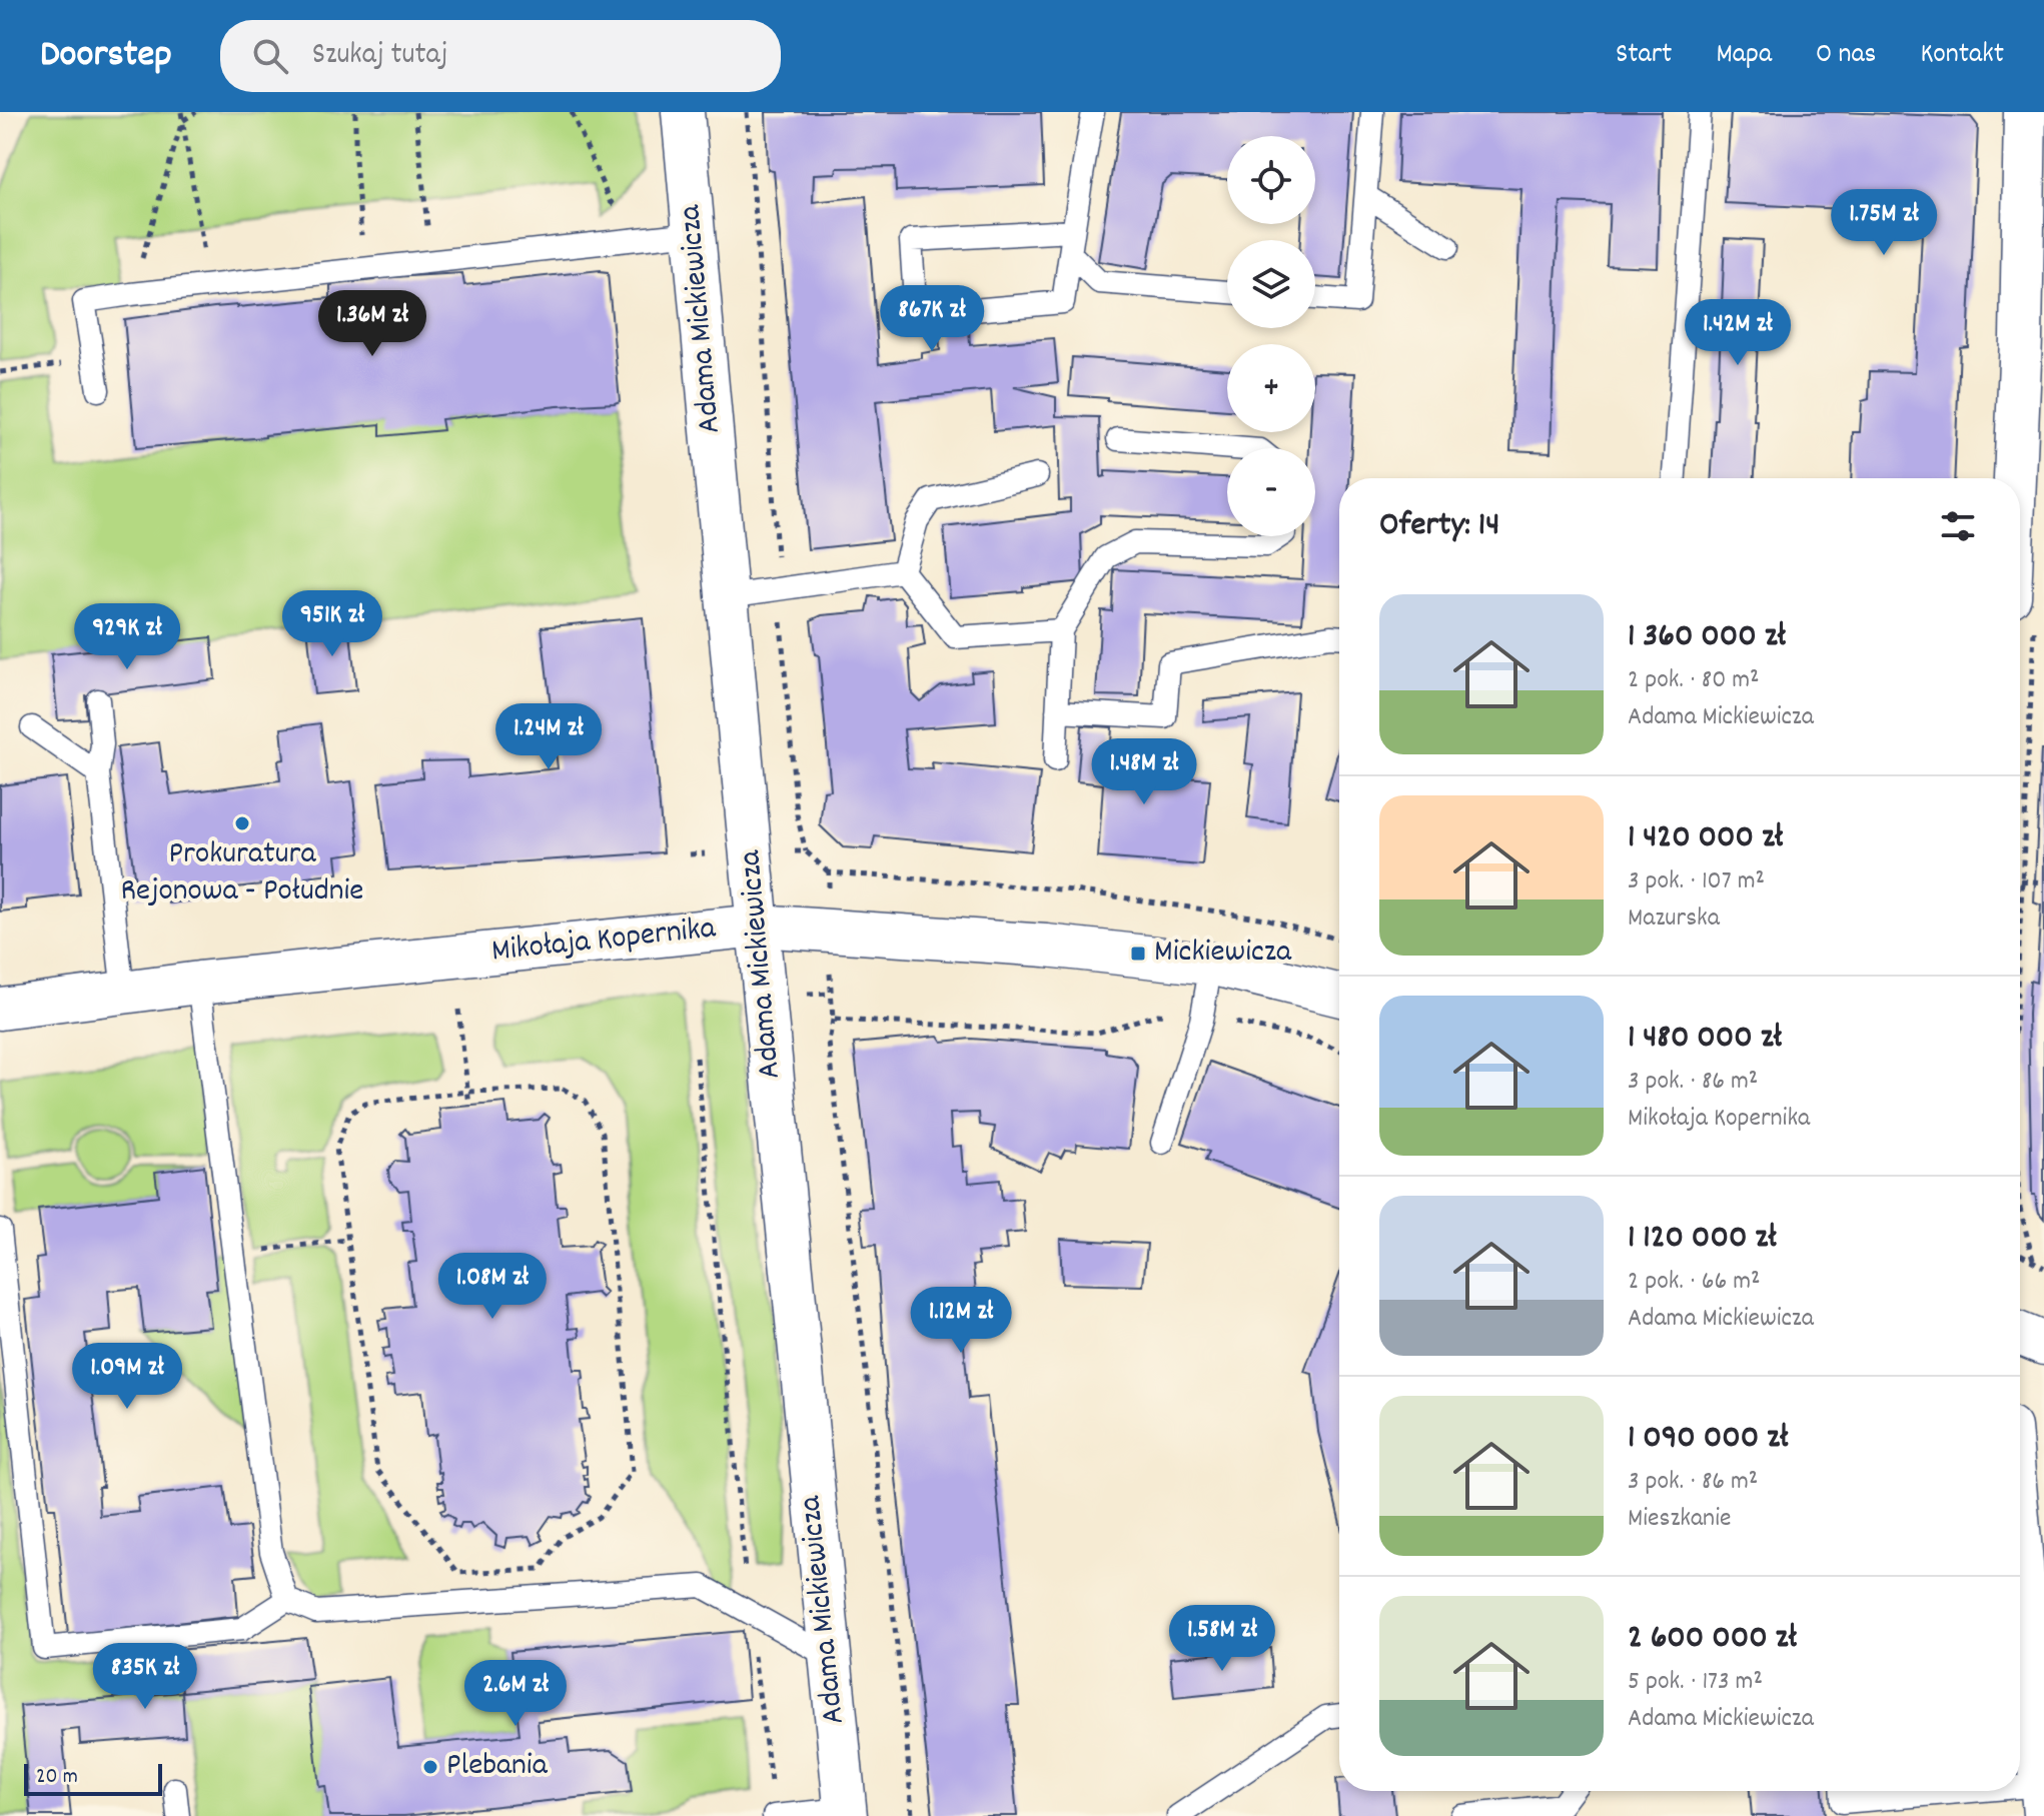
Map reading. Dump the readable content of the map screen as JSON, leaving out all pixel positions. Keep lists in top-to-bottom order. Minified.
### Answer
{"streets":{"street":["Adama Mickiewicza","Mikołaja Kopernika"]},"crossings":[["Adama Mickiewicza","Mikołaja Kopernika"]],"places":{"other":["Prokuratura Rejonowa - Południe","Plebania"],"transit":["Mickiewicza"]},"scale_bar":"20 m","page":{"header":"Doorstep","search":"Szukaj tutaj","nav":["Start","Mapa","O nas","Kontakt"],"map_buttons":["+","−"],"price":["1.75M zł","867K zł","1.36M zł","1.42M zł","951K zł","929K zł","1.24M zł","1.48M zł","1.08M zł","1.12M zł","1.09M zł","1.58M zł","835K zł","2.6M zł"],"heading":"Oferty: 14","list":[{"name":"1 360 000 zł","note":"2 pok. · 80 m² · Adama Mickiewicza"},{"name":"1 420 000 zł","note":"3 pok. · 107 m² · Mazurska"},{"name":"1 480 000 zł","note":"3 pok. · 86 m² · Mikołaja Kopernika"},{"name":"1 120 000 zł","note":"2 pok. · 66 m² · Adama Mickiewicza"},{"name":"1 090 000 zł","note":"3 pok. · 86 m² · Mieszkanie"},{"name":"2 600 000 zł","note":"5 pok. · 173 m² · Adama Mickiewicza"}],"scale":"20 m"}}
